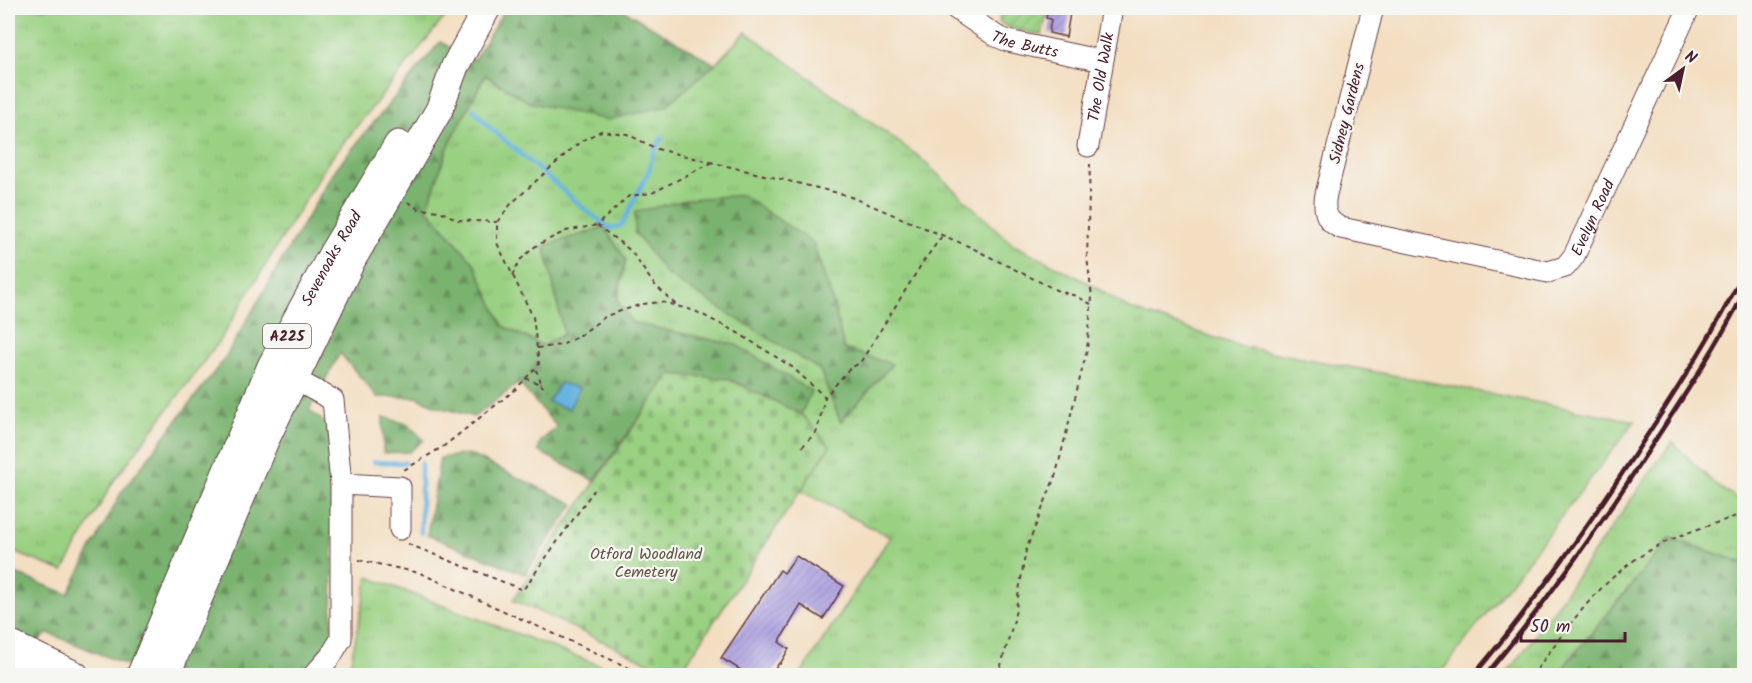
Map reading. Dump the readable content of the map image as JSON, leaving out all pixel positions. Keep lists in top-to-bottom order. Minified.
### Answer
{"streets":{"main road":["Sevenoaks Road","A225"],"street":["The Butts","The Old Walk","Sidney Gardens","Evelyn Road"]},"crossings":[["The Butts","The Old Walk"],["Sidney Gardens","Evelyn Road"],["Sevenoaks Road","A225"]],"parks":["Otford Woodland Cemetery"],"scale_bar":"50 m","north":"top right"}
